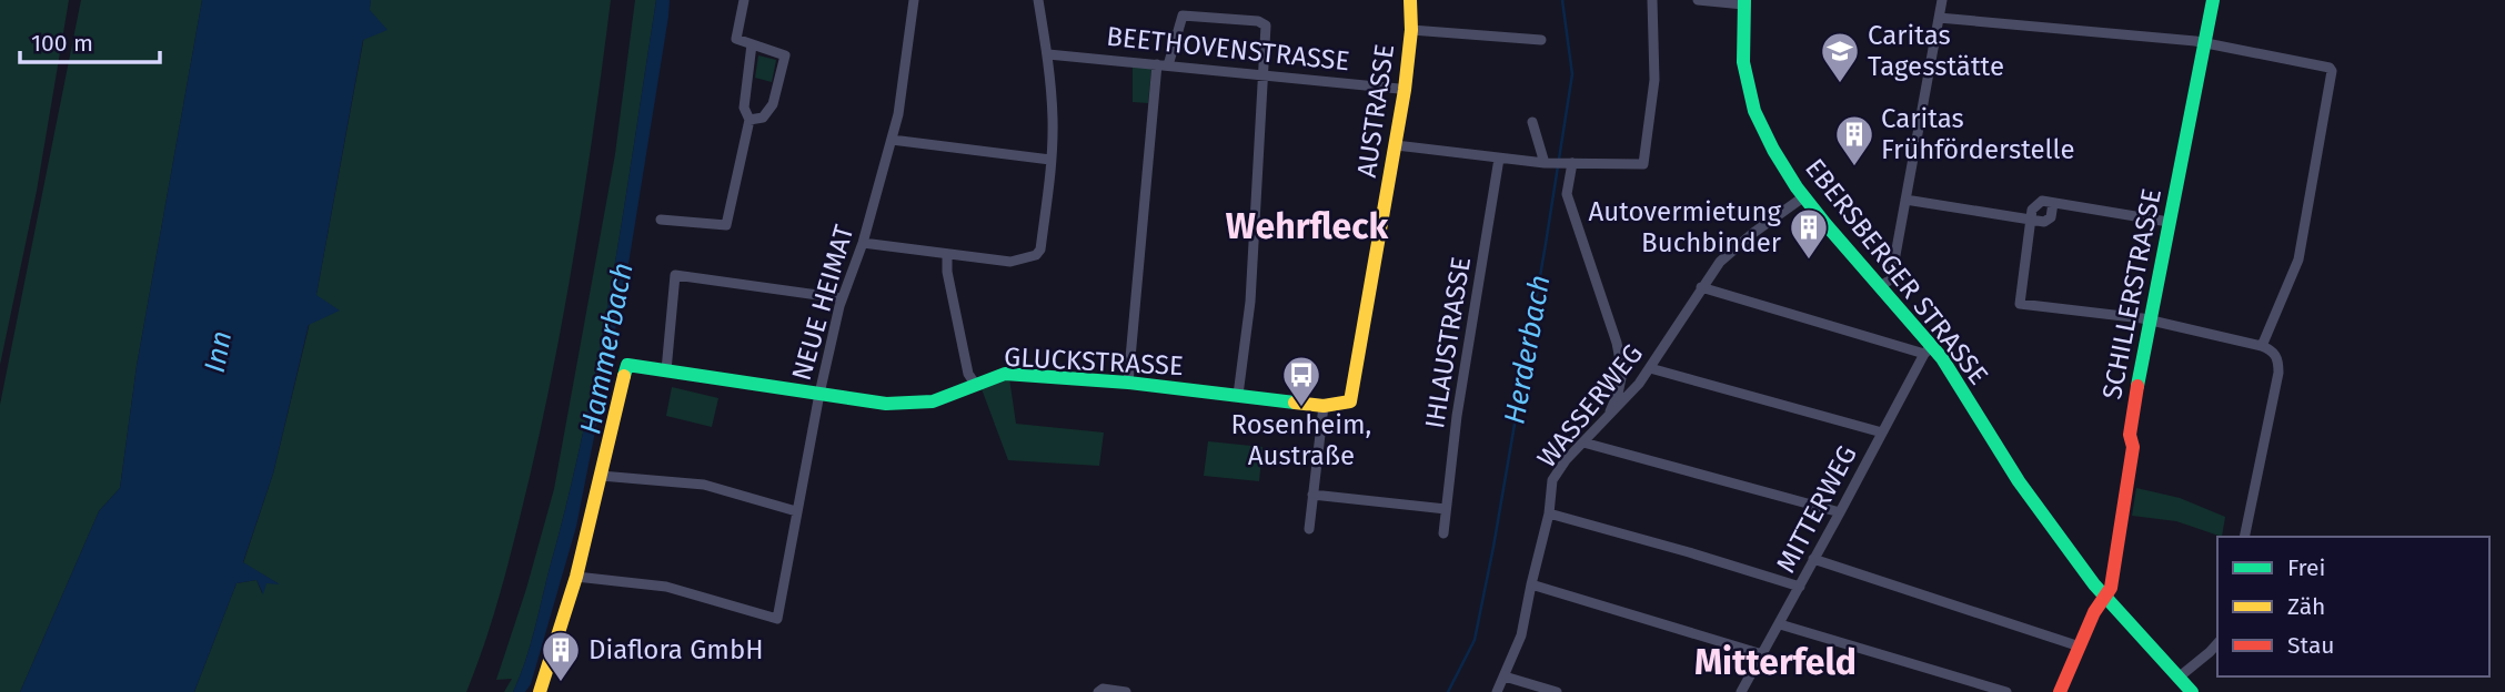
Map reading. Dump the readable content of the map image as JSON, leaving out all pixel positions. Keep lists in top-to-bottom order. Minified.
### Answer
{"streets":{"street":["BEETHOVENSTRASSE","AUSTRASSE","EBERSBERGER STRASSE","SCHILLERSTRASSE","NEUE HEIMAT","IHLAUSTRASSE","GLUCKSTRASSE","WASSERWEG","MITTERWEG"]},"crossings":[["BEETHOVENSTRASSE","AUSTRASSE"],["AUSTRASSE","GLUCKSTRASSE"],["EBERSBERGER STRASSE","SCHILLERSTRASSE"],["EBERSBERGER STRASSE","WASSERWEG"],["EBERSBERGER STRASSE","MITTERWEG"],["NEUE HEIMAT","GLUCKSTRASSE"]],"districts":["Wehrfleck","Mitterfeld"],"water":["Hammerbach","Herderbach","Inn"],"places":{"school or university":["Caritas Tagesstätte"],"building":["Caritas Frühförderstelle","Autovermietung Buchbinder","Diaflora GmbH"],"bus stop":["Rosenheim, Austraße"]},"legend":["Frei","Zäh","Stau"],"scale_bar":"100 m"}
